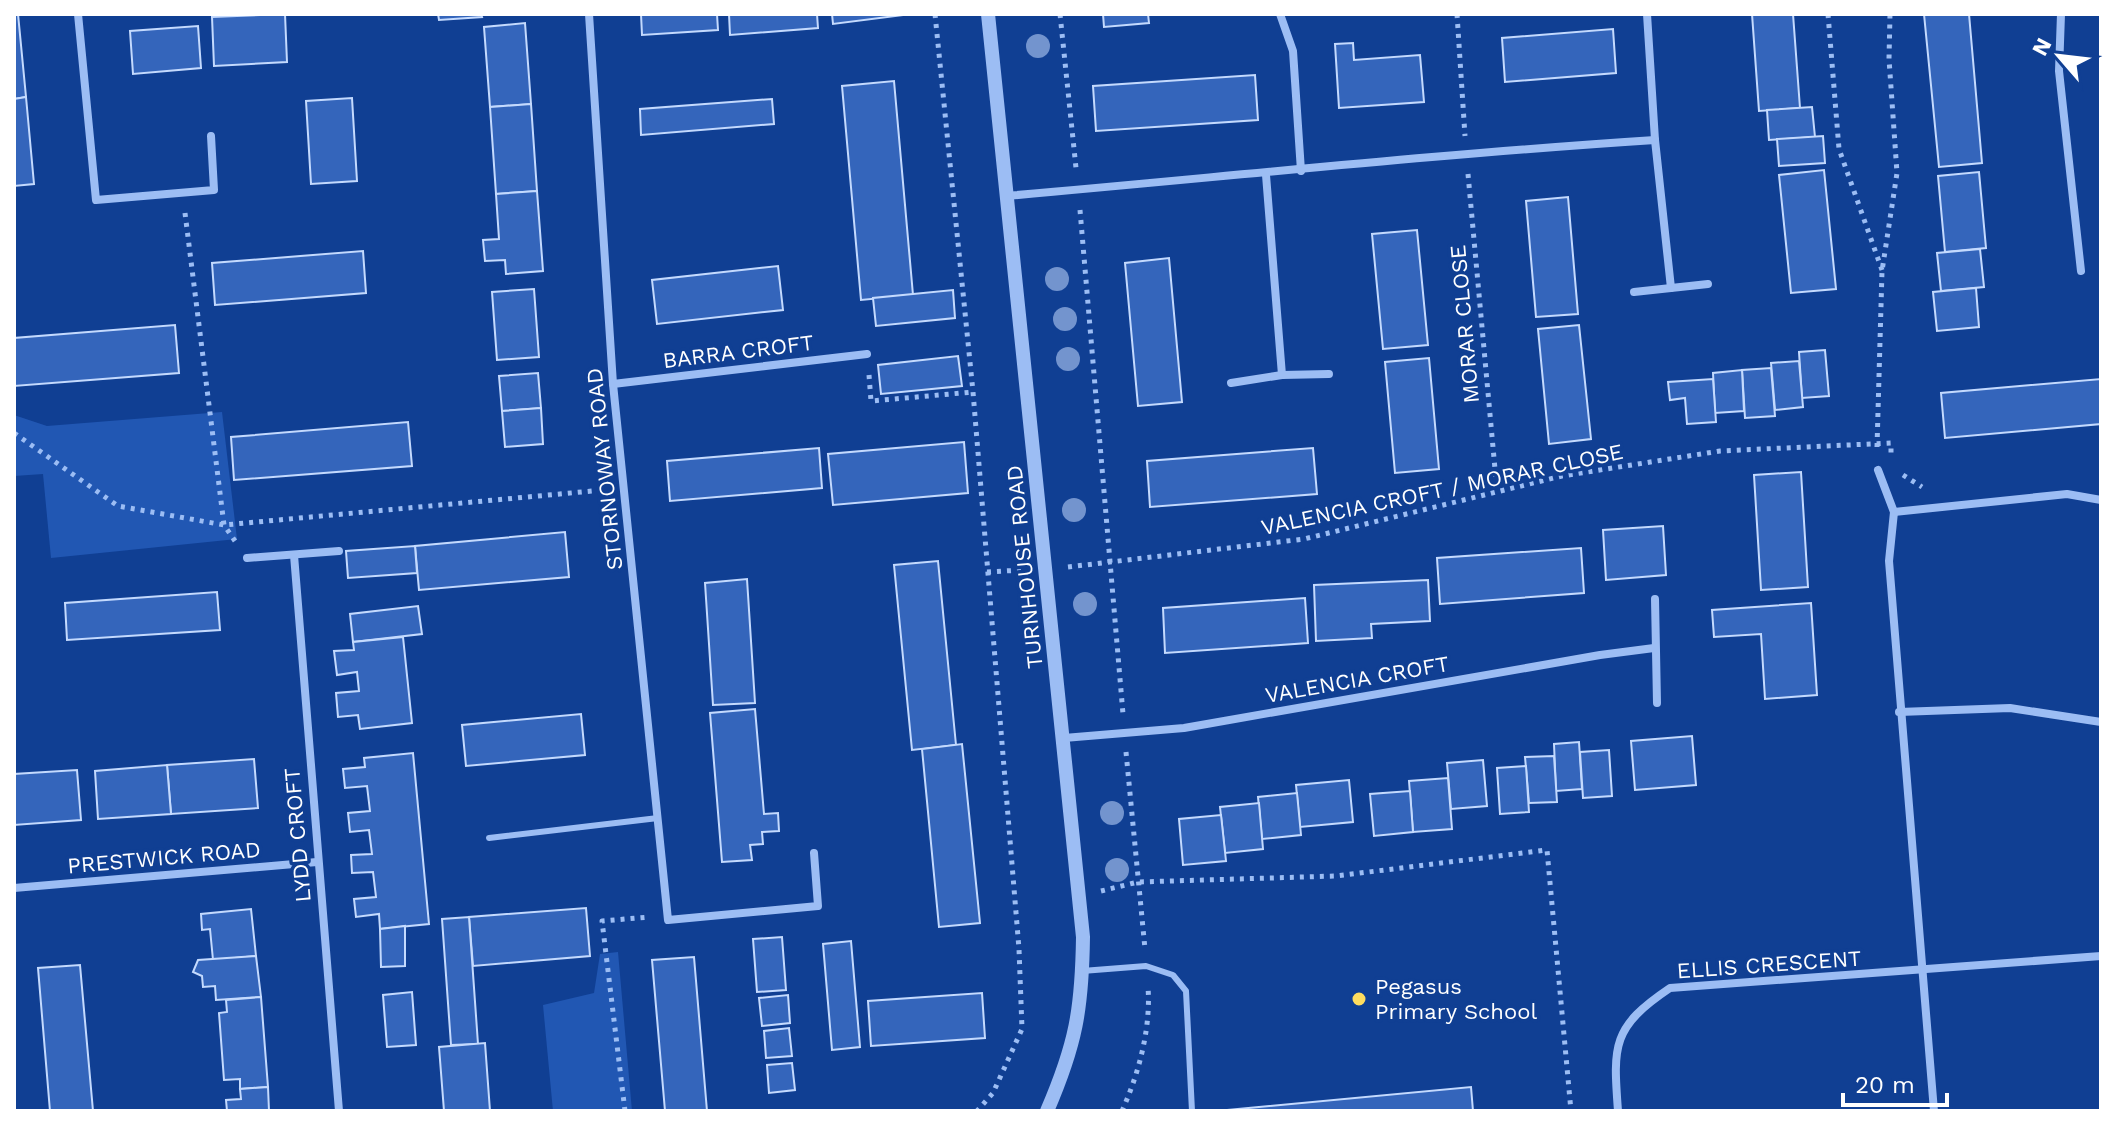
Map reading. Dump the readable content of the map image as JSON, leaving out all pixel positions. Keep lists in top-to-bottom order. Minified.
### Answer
{"streets":{"street":["BARRA CROFT","STORNOWAY ROAD","TURNHOUSE ROAD","VALENCIA CROFT","LYDD CROFT","PRESTWICK ROAD","ELLIS CRESCENT"],"path":["MORAR CLOSE","VALENCIA CROFT / MORAR CLOSE"]},"crossings":[["MORAR CLOSE","VALENCIA CROFT / MORAR CLOSE"],["BARRA CROFT","STORNOWAY ROAD"],["VALENCIA CROFT / MORAR CLOSE","TURNHOUSE ROAD"],["TURNHOUSE ROAD","VALENCIA CROFT"],["LYDD CROFT","PRESTWICK ROAD"]],"places":["Pegasus Primary School"],"scale_bar":"20 m","north":"top left"}
